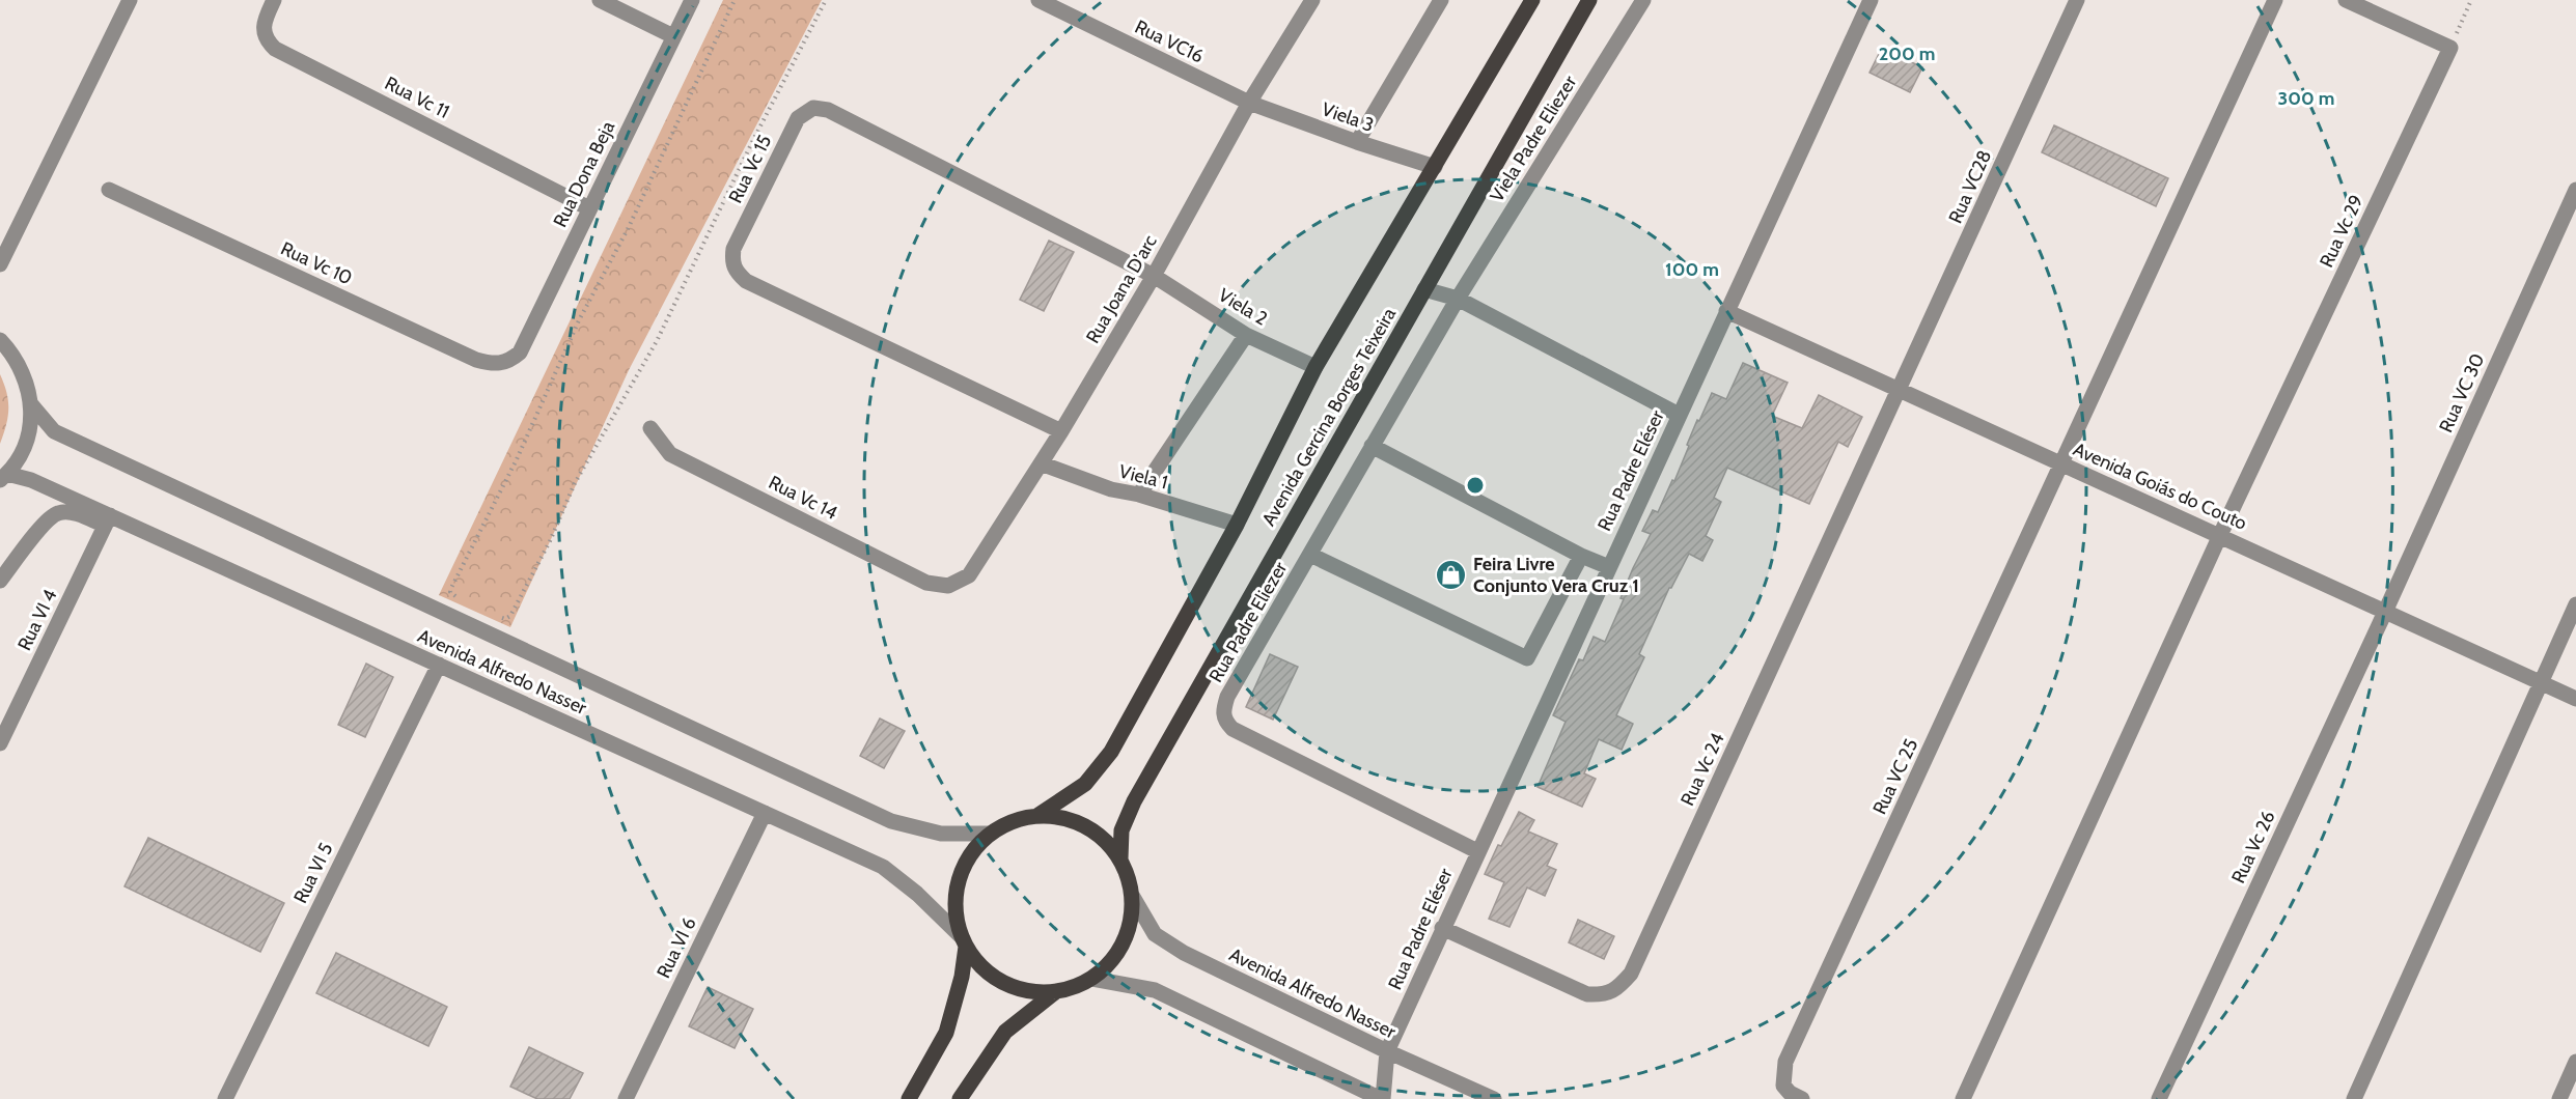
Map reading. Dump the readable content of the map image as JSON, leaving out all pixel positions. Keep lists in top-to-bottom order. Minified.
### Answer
{"streets":{"main road":["Avenida Gercina Borges Teixeira"],"street":["Rua VC16","Rua Vc 11","Viela 3","Viela Padre Eliezer","Rua Vc 15","Rua Dona Beja","Rua VC28","Rua Vc 29","Rua Vc 10","Rua Joana D'arc","Viela 2","Rua VC 30","Rua Padre Eléser","Viela 1","Avenida Goiás do Couto","Rua Vc 14","Rua VI 4","Rua Padre Eliezer","Avenida Alfredo Nasser","Rua Vc 24","Rua VC 25","Rua Vc 26","Rua VI 5","Rua VI 6"]},"crossings":[["Rua VC16","Viela 3"],["Rua VC16","Rua Joana D'arc"],["Rua Vc 11","Rua Dona Beja"],["Viela 3","Rua Joana D'arc"],["Viela 3","Avenida Gercina Borges Teixeira"],["Viela Padre Eliezer","Rua Padre Eliezer"],["Rua Vc 15","Rua Joana D'arc"],["Rua Vc 15","Viela 2"],["Rua Dona Beja","Rua Vc 10"],["Rua VC28","Avenida Goiás do Couto"],["Rua VC28","Rua Vc 24"],["Rua Vc 29","Avenida Goiás do Couto"],["Rua Joana D'arc","Viela 2"],["Rua Joana D'arc","Viela 1"],["Rua Joana D'arc","Rua Vc 14"],["Viela 2","Avenida Gercina Borges Teixeira"],["Rua VC 30","Avenida Goiás do Couto"],["Rua VC 30","Rua Vc 26"],["Avenida Gercina Borges Teixeira","Viela 1"],["Avenida Gercina Borges Teixeira","Avenida Alfredo Nasser"],["Rua Padre Eléser","Avenida Goiás do Couto"],["Rua Padre Eléser","Rua Padre Eliezer"],["Rua Padre Eléser","Avenida Alfredo Nasser"],["Rua Padre Eléser","Rua Vc 24"],["Avenida Goiás do Couto","Rua Vc 24"],["Avenida Goiás do Couto","Rua VC 25"],["Avenida Goiás do Couto","Rua Vc 26"],["Rua VI 4","Avenida Alfredo Nasser"],["Avenida Alfredo Nasser","Rua VI 5"],["Avenida Alfredo Nasser","Rua VI 6"]],"places":{"shop":["Feira Livre Conjunto Vera Cruz 1"]},"rings":["200 m","300 m","100 m"]}
